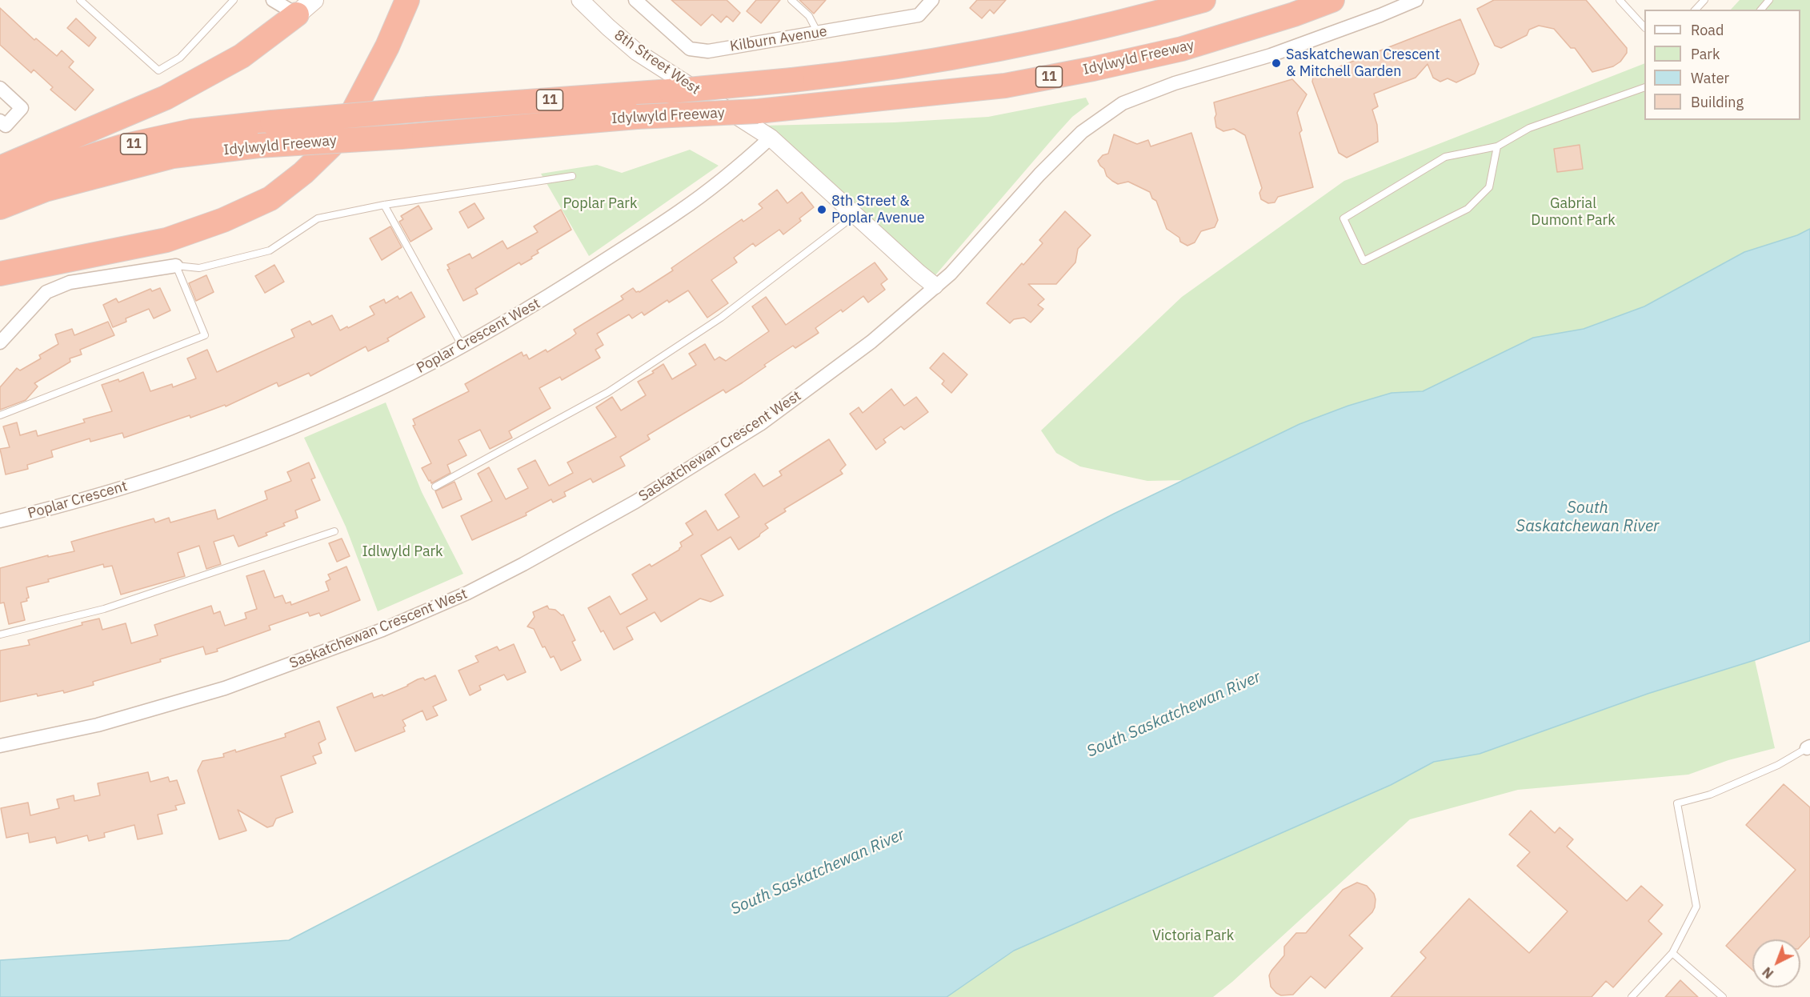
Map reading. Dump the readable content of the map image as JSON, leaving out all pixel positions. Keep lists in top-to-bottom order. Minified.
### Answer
{"streets":{"highway":["Idylwyld Freeway","11"],"street":["Kilburn Avenue","8th Street West","Poplar Crescent West","Saskatchewan Crescent West","Poplar Crescent"]},"crossings":[["8th Street West","Poplar Crescent West"],["8th Street West","Saskatchewan Crescent West"],["Poplar Crescent West","Poplar Crescent"]],"water":["South Saskatchewan River"],"parks":["Poplar Park","Gabrial Dumont Park","Idlwyld Park","Victoria Park"],"places":["Saskatchewan Crescent & Mitchell Garden","8th Street & Poplar Avenue"],"legend":["Road","Park","Water","Building"],"north":"bottom left"}
